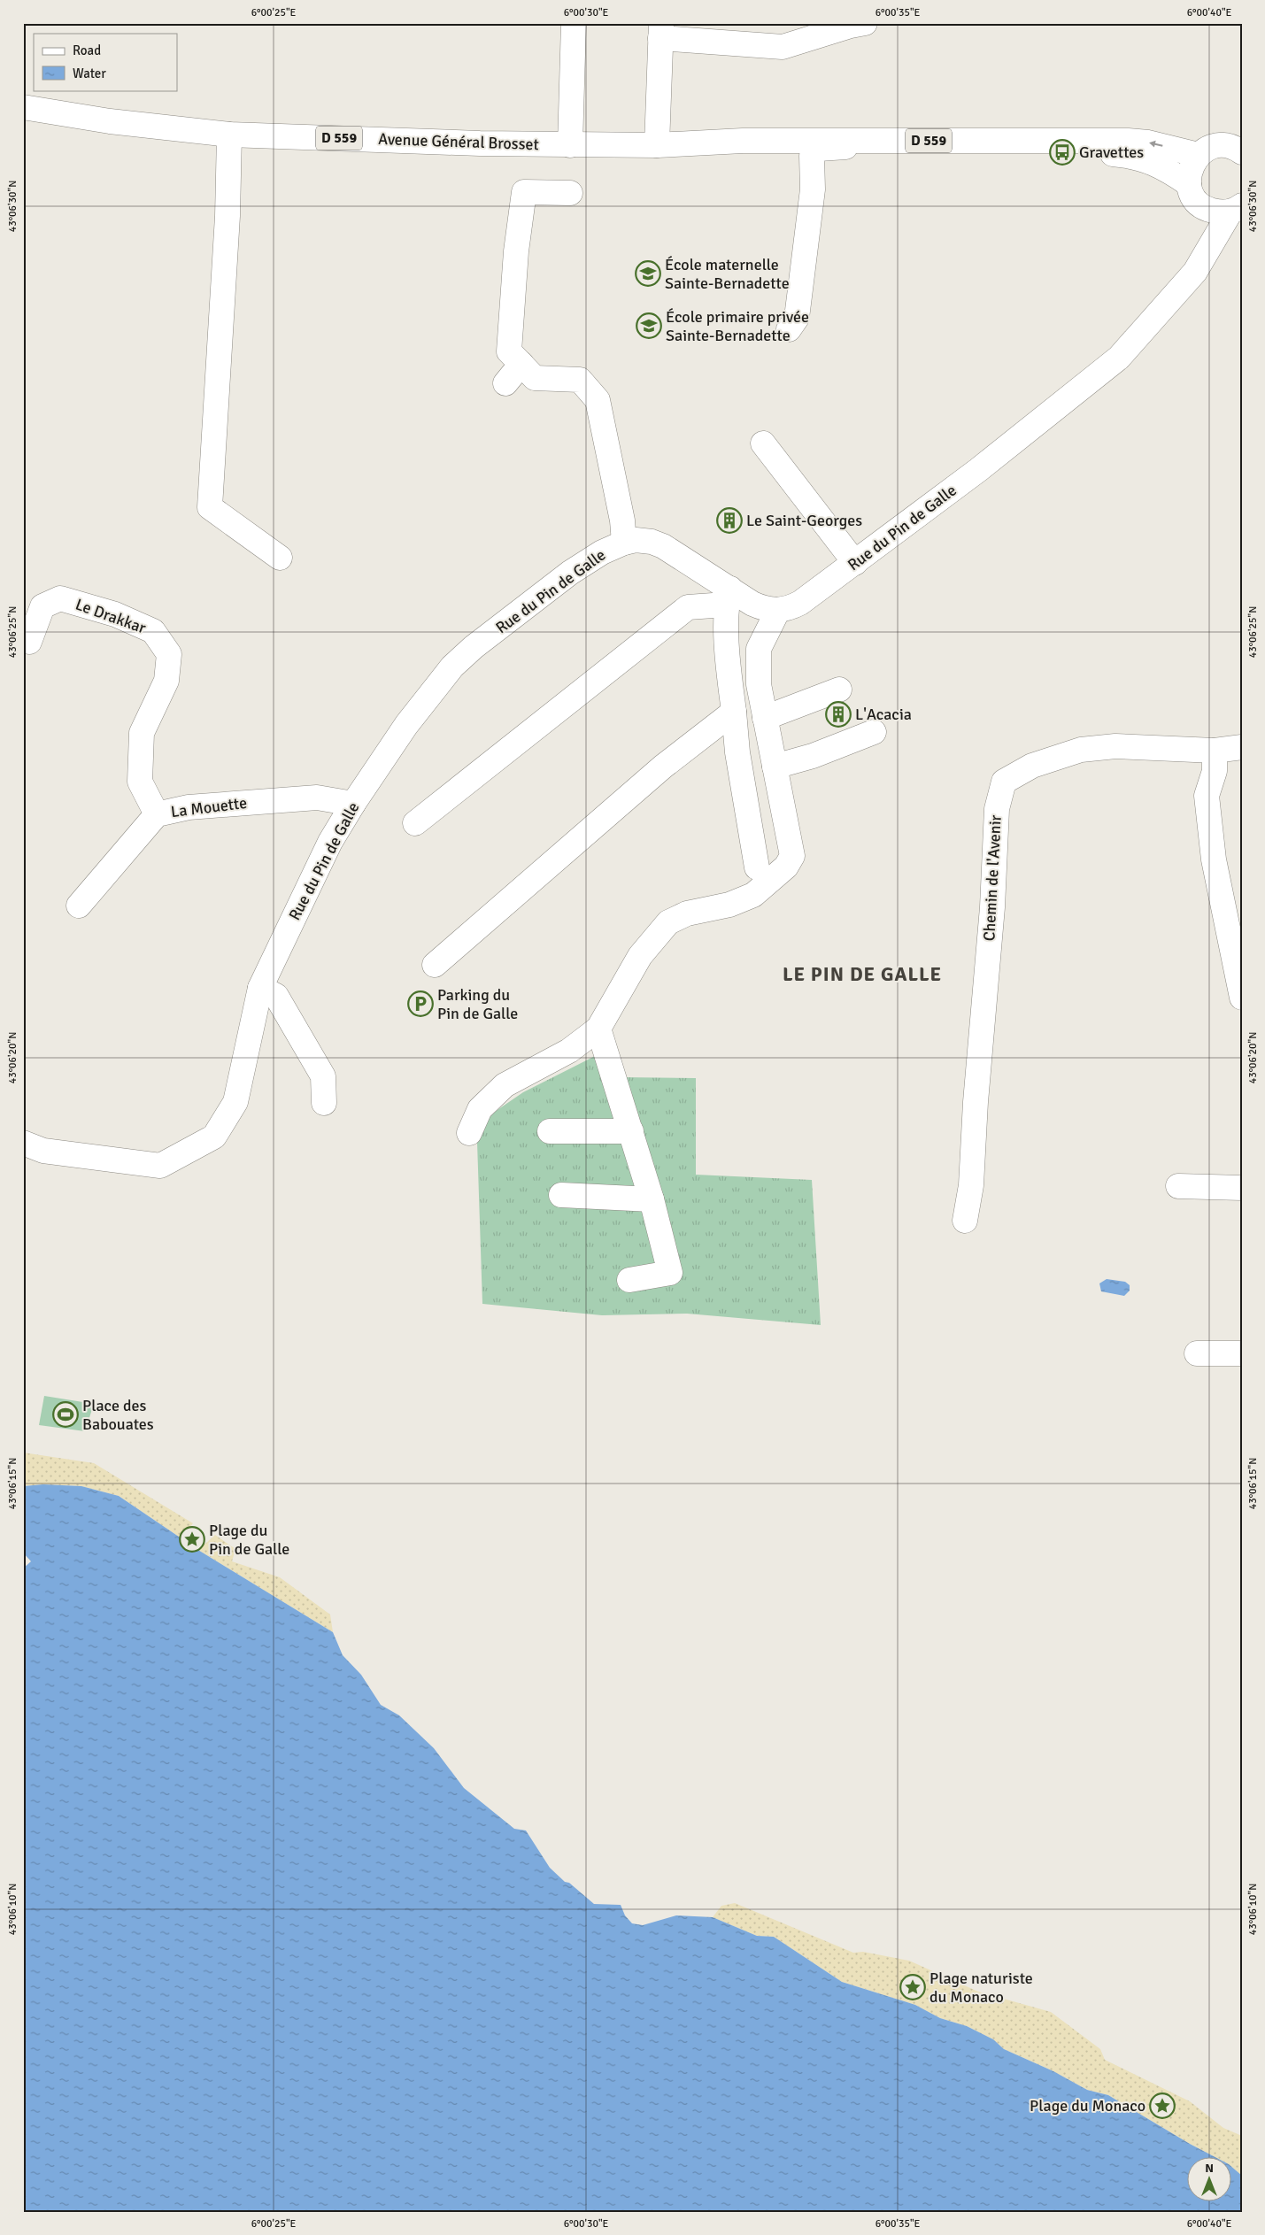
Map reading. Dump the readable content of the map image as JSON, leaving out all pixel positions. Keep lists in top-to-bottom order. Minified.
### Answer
{"streets":{"street":["D 559","Avenue Général Brosset","Rue du Pin de Galle","Le Drakkar","La Mouette","Chemin de l'Avenir"]},"crossings":[["Avenue Général Brosset","Rue du Pin de Galle"],["Rue du Pin de Galle","La Mouette"],["Le Drakkar","La Mouette"]],"districts":["LE PIN DE GALLE"],"places":{"bus stop":["Gravettes"],"school or university":["École maternelle Sainte-Bernadette","École primaire privée Sainte-Bernadette"],"building":["Le Saint-Georges","L'Acacia"],"parking":["Parking du Pin de Galle"],"sports":["Place des Babouates"],"place":["Plage du Pin de Galle","Plage naturiste du Monaco","Plage du Monaco"]},"legend":["Road","Water"],"north":"top","coordinates":["6°00'25\"E","6°00'30\"E","6°00'35\"E","6°00'40\"E","43°06'30\"N","43°06'25\"N","43°06'20\"N","43°06'15\"N","43°06'10\"N"]}
